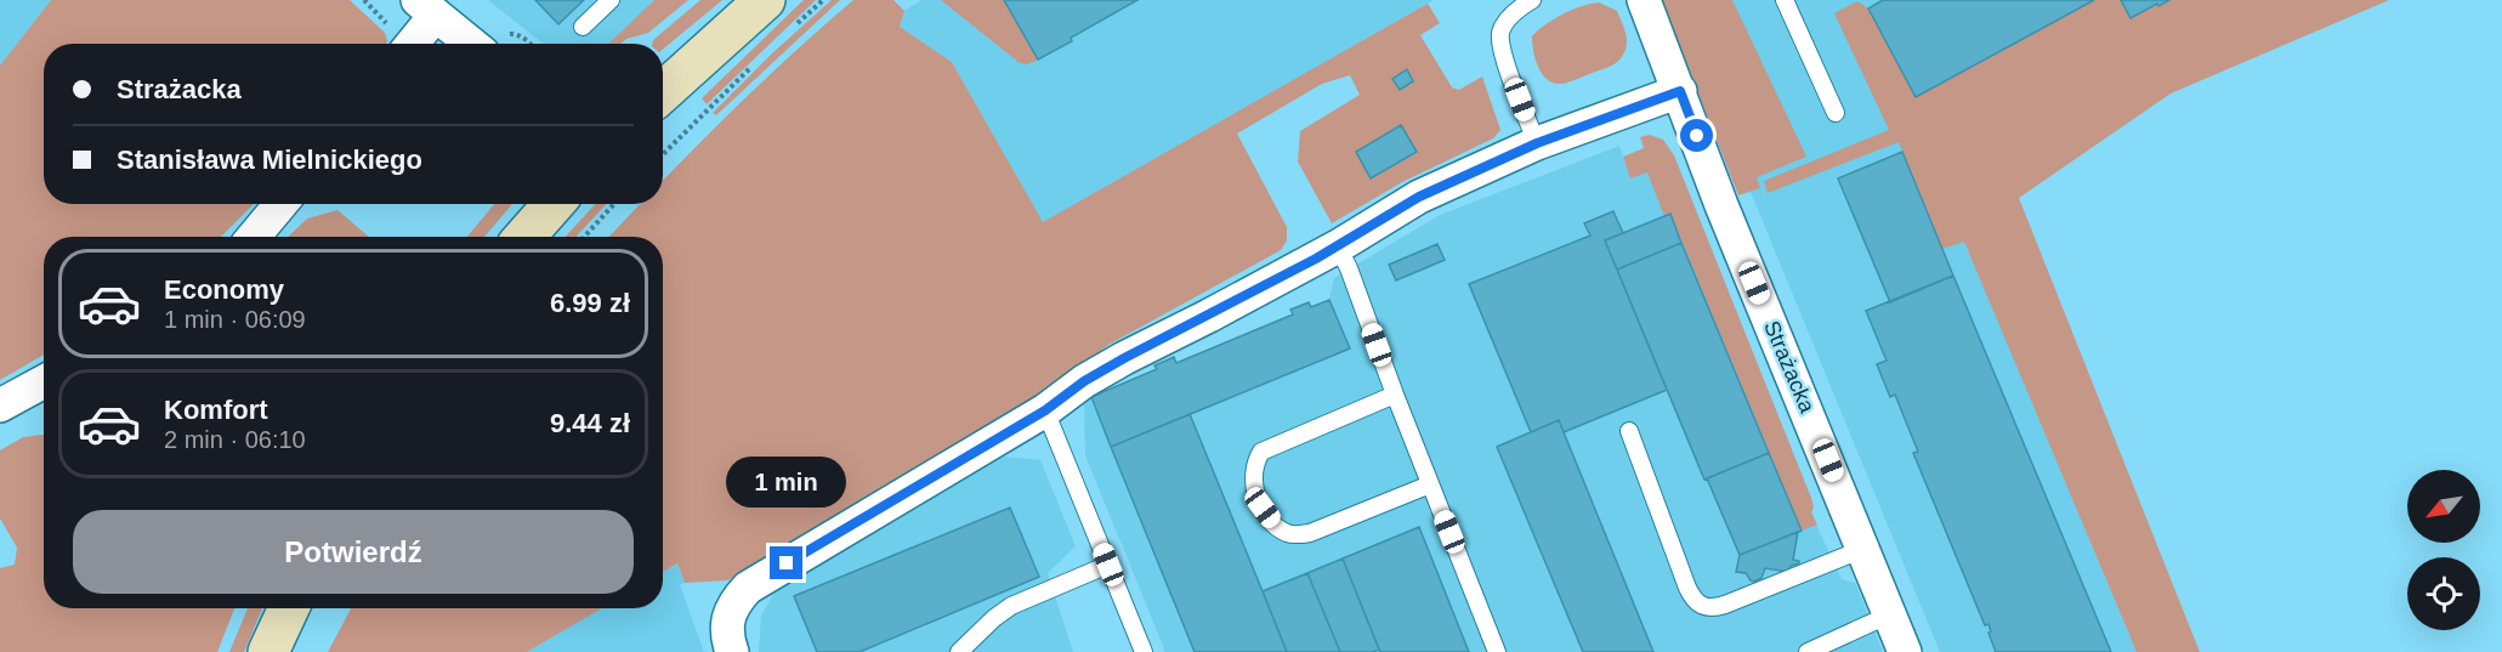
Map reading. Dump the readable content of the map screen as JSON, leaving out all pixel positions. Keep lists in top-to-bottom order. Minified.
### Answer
{"streets":{"street":["Strażacka"]},"north":"bottom left","page":{"banner":["Strażacka","Stanisława Mielnickiego"],"list":[{"name":"Economy","note":"1 min · 06:09","value":"6.99 zł"},{"name":"Komfort","note":"2 min · 06:10","value":"9.44 zł"}],"bubble":"1 min","buttons":"Potwierdź"}}
